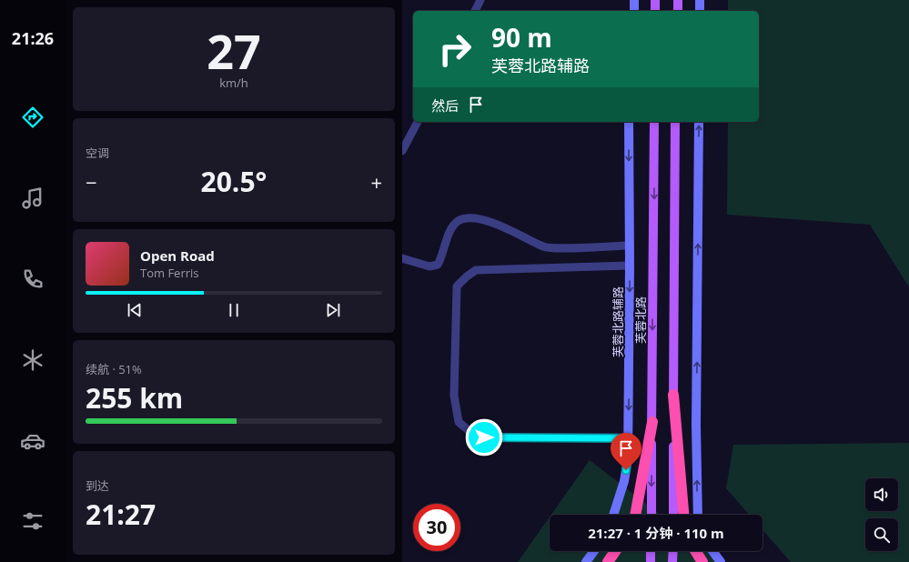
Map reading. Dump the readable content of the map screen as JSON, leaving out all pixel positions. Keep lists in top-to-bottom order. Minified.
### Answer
{"streets":{"main road":["芙蓉北路","芙蓉北路辅路"]},"page":{"tabs":"21:26","tile":[["27","km/h"],"空调",["续航 · 51%","255 km"],["到达","21:27"]],"turn":["90 m","芙蓉北路辅路"],"then":"然后","heat":["−","20.5°","+"],"song":["Open Road","Tom Ferris"],"limit":"30","trip":"21:27 · 1 分钟 · 110 m"}}
